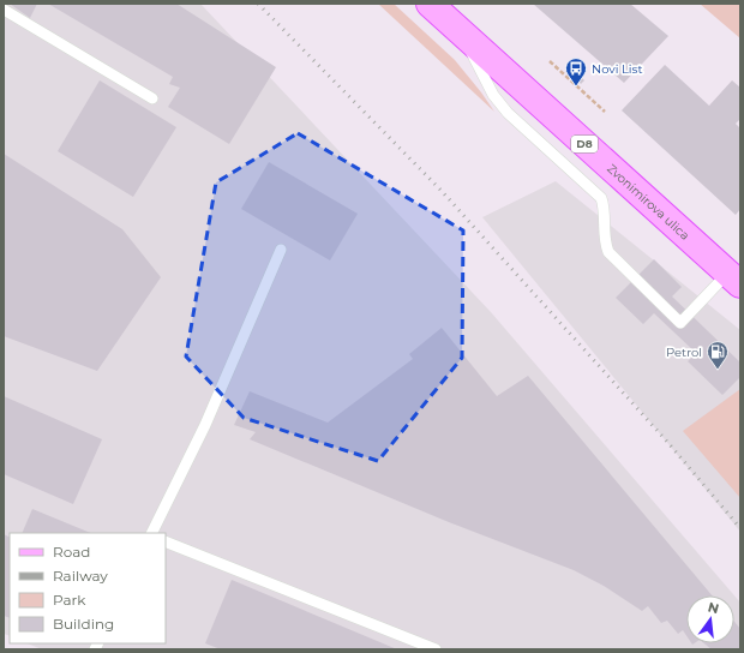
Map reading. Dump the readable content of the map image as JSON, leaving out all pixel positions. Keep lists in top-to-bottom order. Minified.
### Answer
{"streets":{"main road":["D8","Zvonimirova ulica"]},"places":{"bus stop":["Novi List"],"fuel station":["Petrol"]},"legend":["Road","Railway","Park","Building"],"north":"top"}
